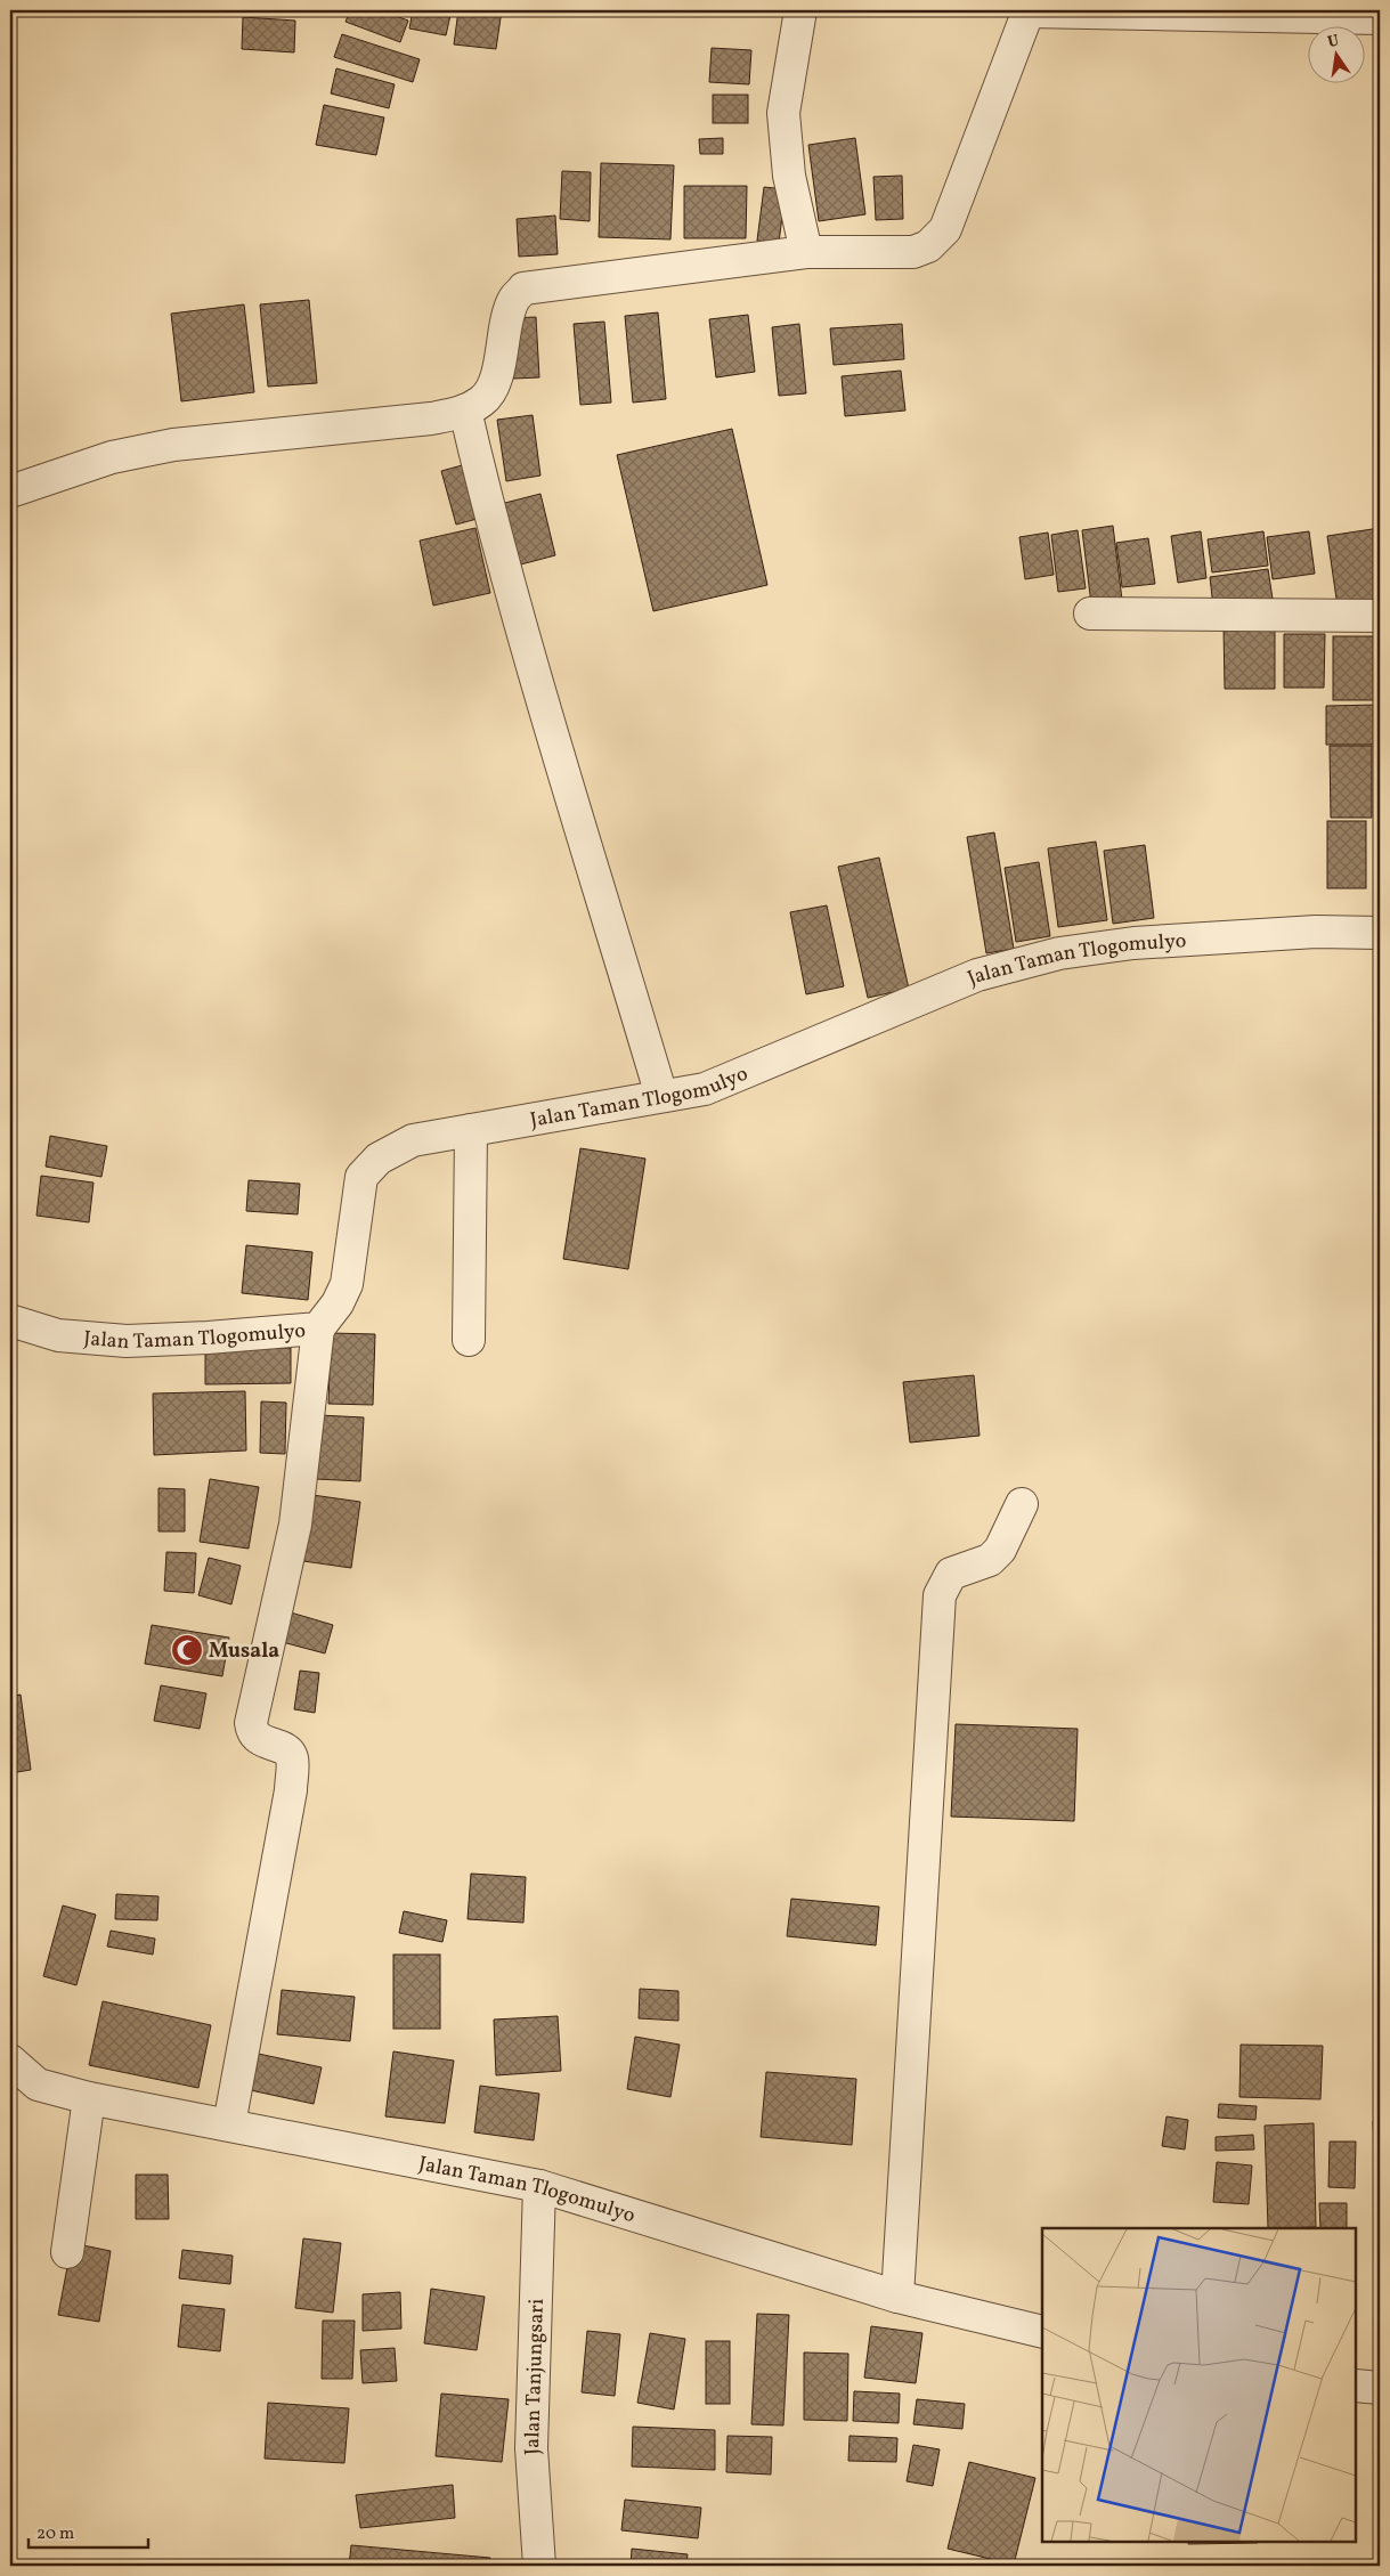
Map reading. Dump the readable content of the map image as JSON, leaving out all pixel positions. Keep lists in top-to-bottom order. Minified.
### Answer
{"streets":{"street":["Jalan Taman Tlogomulyo","Jalan Tanjungsari"]},"crossings":[["Jalan Taman Tlogomulyo","Jalan Tanjungsari"]],"places":{"mosque":["Musala"]},"scale_bar":"20 m","north":"top"}
